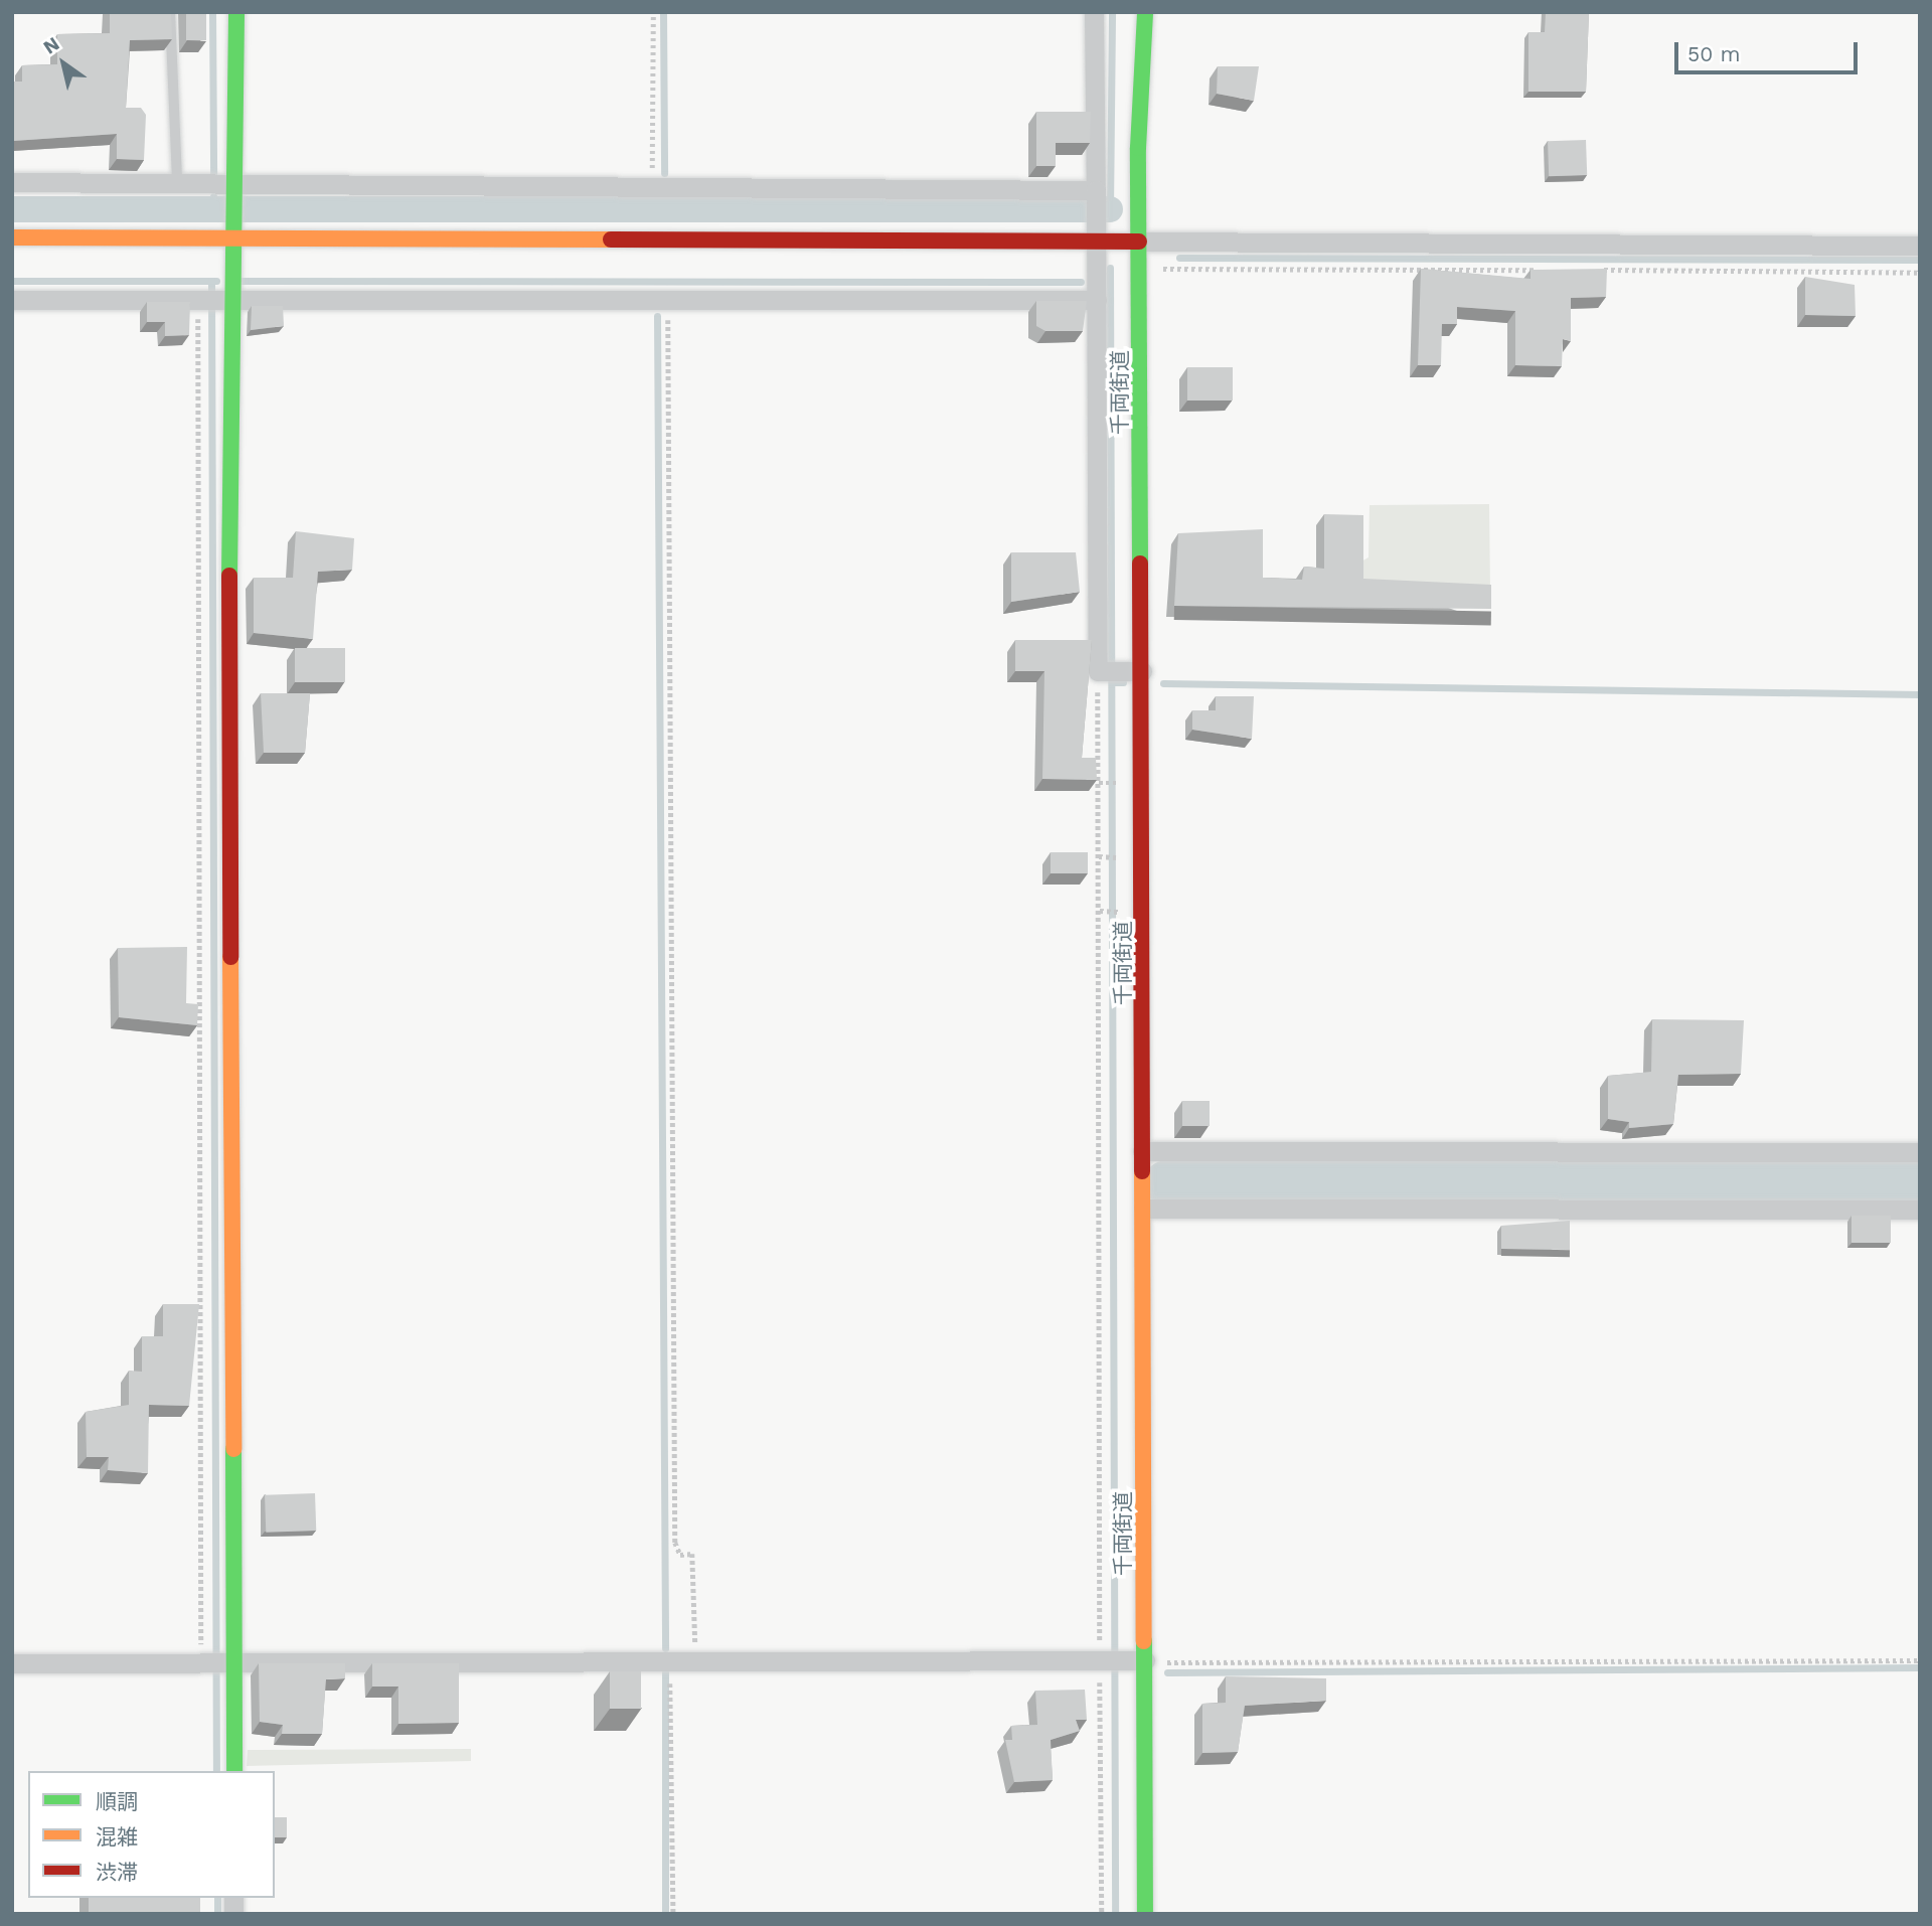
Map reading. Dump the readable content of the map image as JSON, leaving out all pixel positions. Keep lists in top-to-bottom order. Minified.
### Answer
{"streets":{"street":["千両街道"]},"legend":["順調","混雑","渋滞"],"scale_bar":"50 m","north":"top left"}
